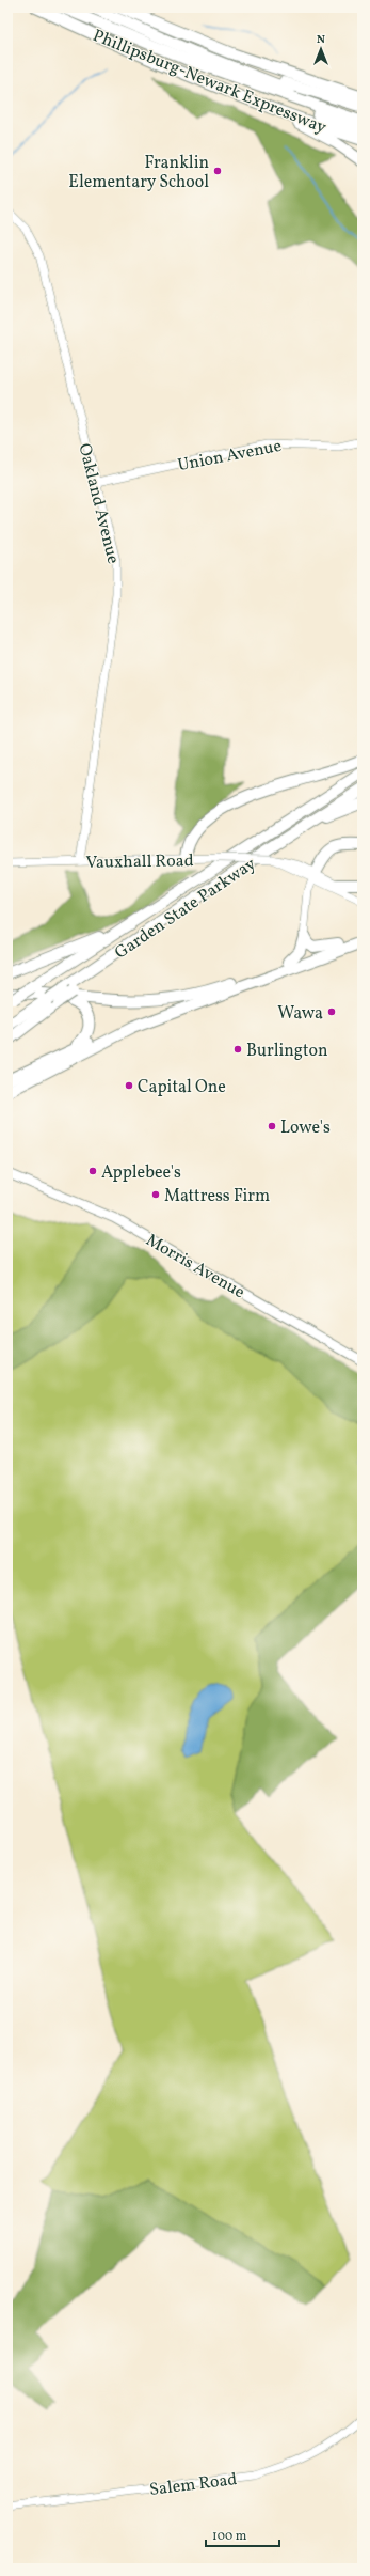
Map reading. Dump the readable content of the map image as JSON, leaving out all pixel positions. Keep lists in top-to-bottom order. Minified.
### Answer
{"streets":{"highway":["Phillipsburg-Newark Expressway","Garden State Parkway"],"main road":["Morris Avenue"],"street":["Union Avenue","Oakland Avenue","Vauxhall Road","Salem Road"]},"crossings":[["Union Avenue","Oakland Avenue"],["Oakland Avenue","Vauxhall Road"]],"places":["Franklin Elementary School","Wawa","Burlington","Capital One","Lowe's","Applebee's","Mattress Firm"],"scale_bar":"100 m","north":"top"}
